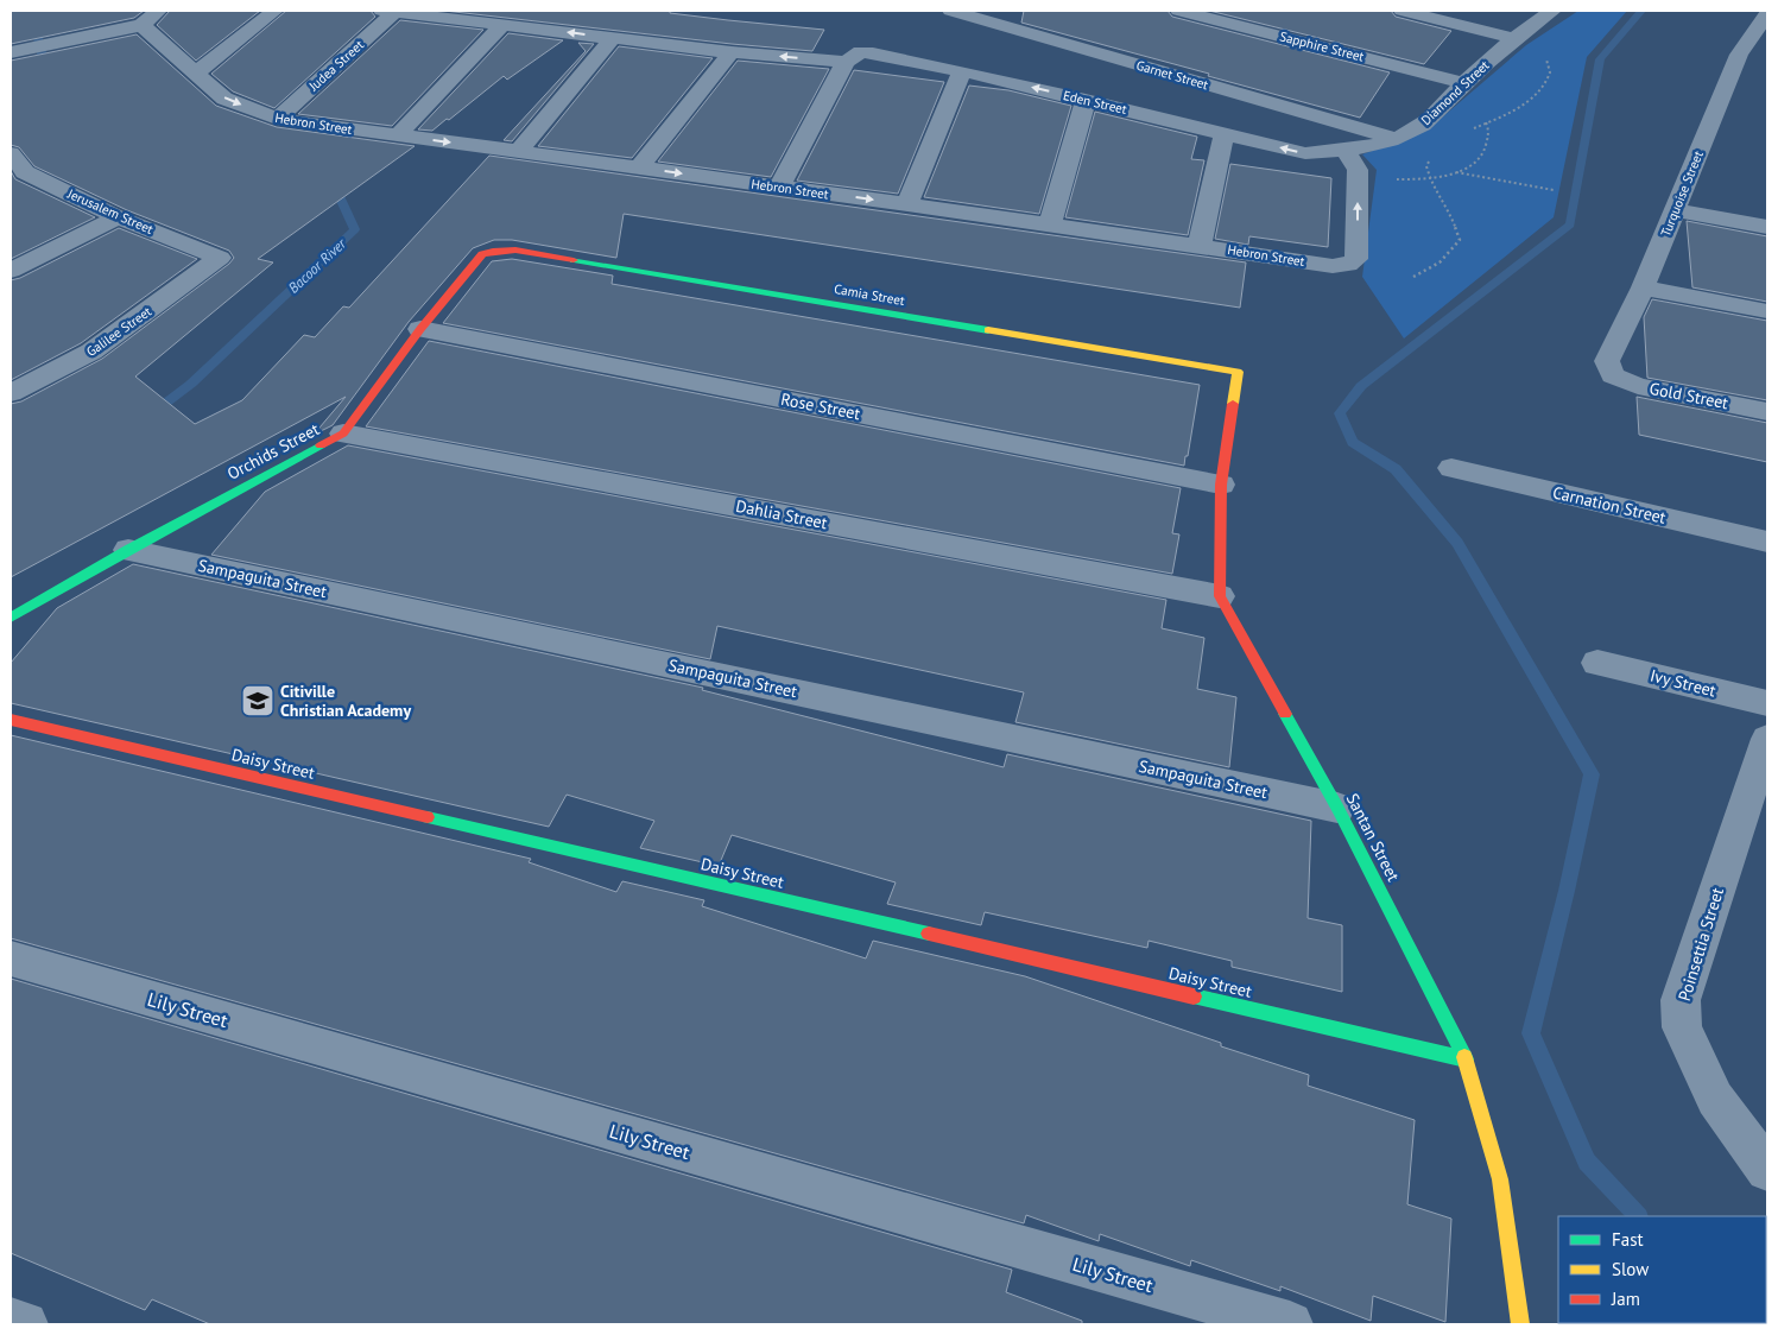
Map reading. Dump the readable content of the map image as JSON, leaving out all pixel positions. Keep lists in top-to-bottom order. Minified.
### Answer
{"streets":{"street":["Sapphire Street","Judea Street","Garnet Street","Diamond Street","Eden Street","Hebron Street","Turquoise Street","Jerusalem Street","Camia Street","Galilee Street","Gold Street","Rose Street","Orchids Street","Carnation Street","Dahlia Street","Sampaguita Street","Ivy Street","Daisy Street","Santan Street","Poinsettia Street","Lily Street"]},"crossings":[["Sapphire Street","Diamond Street"],["Judea Street","Hebron Street"],["Garnet Street","Diamond Street"],["Diamond Street","Eden Street"],["Diamond Street","Hebron Street"],["Eden Street","Hebron Street"],["Turquoise Street","Gold Street"],["Jerusalem Street","Galilee Street"],["Camia Street","Orchids Street"],["Camia Street","Santan Street"],["Rose Street","Orchids Street"],["Rose Street","Santan Street"],["Orchids Street","Dahlia Street"],["Orchids Street","Sampaguita Street"],["Dahlia Street","Santan Street"],["Sampaguita Street","Santan Street"],["Daisy Street","Santan Street"]],"one_way":["Eden Street"],"water":["Bacoor River"],"places":{"school or university":["Citiville Christian Academy"]},"legend":["Fast","Slow","Jam"]}
